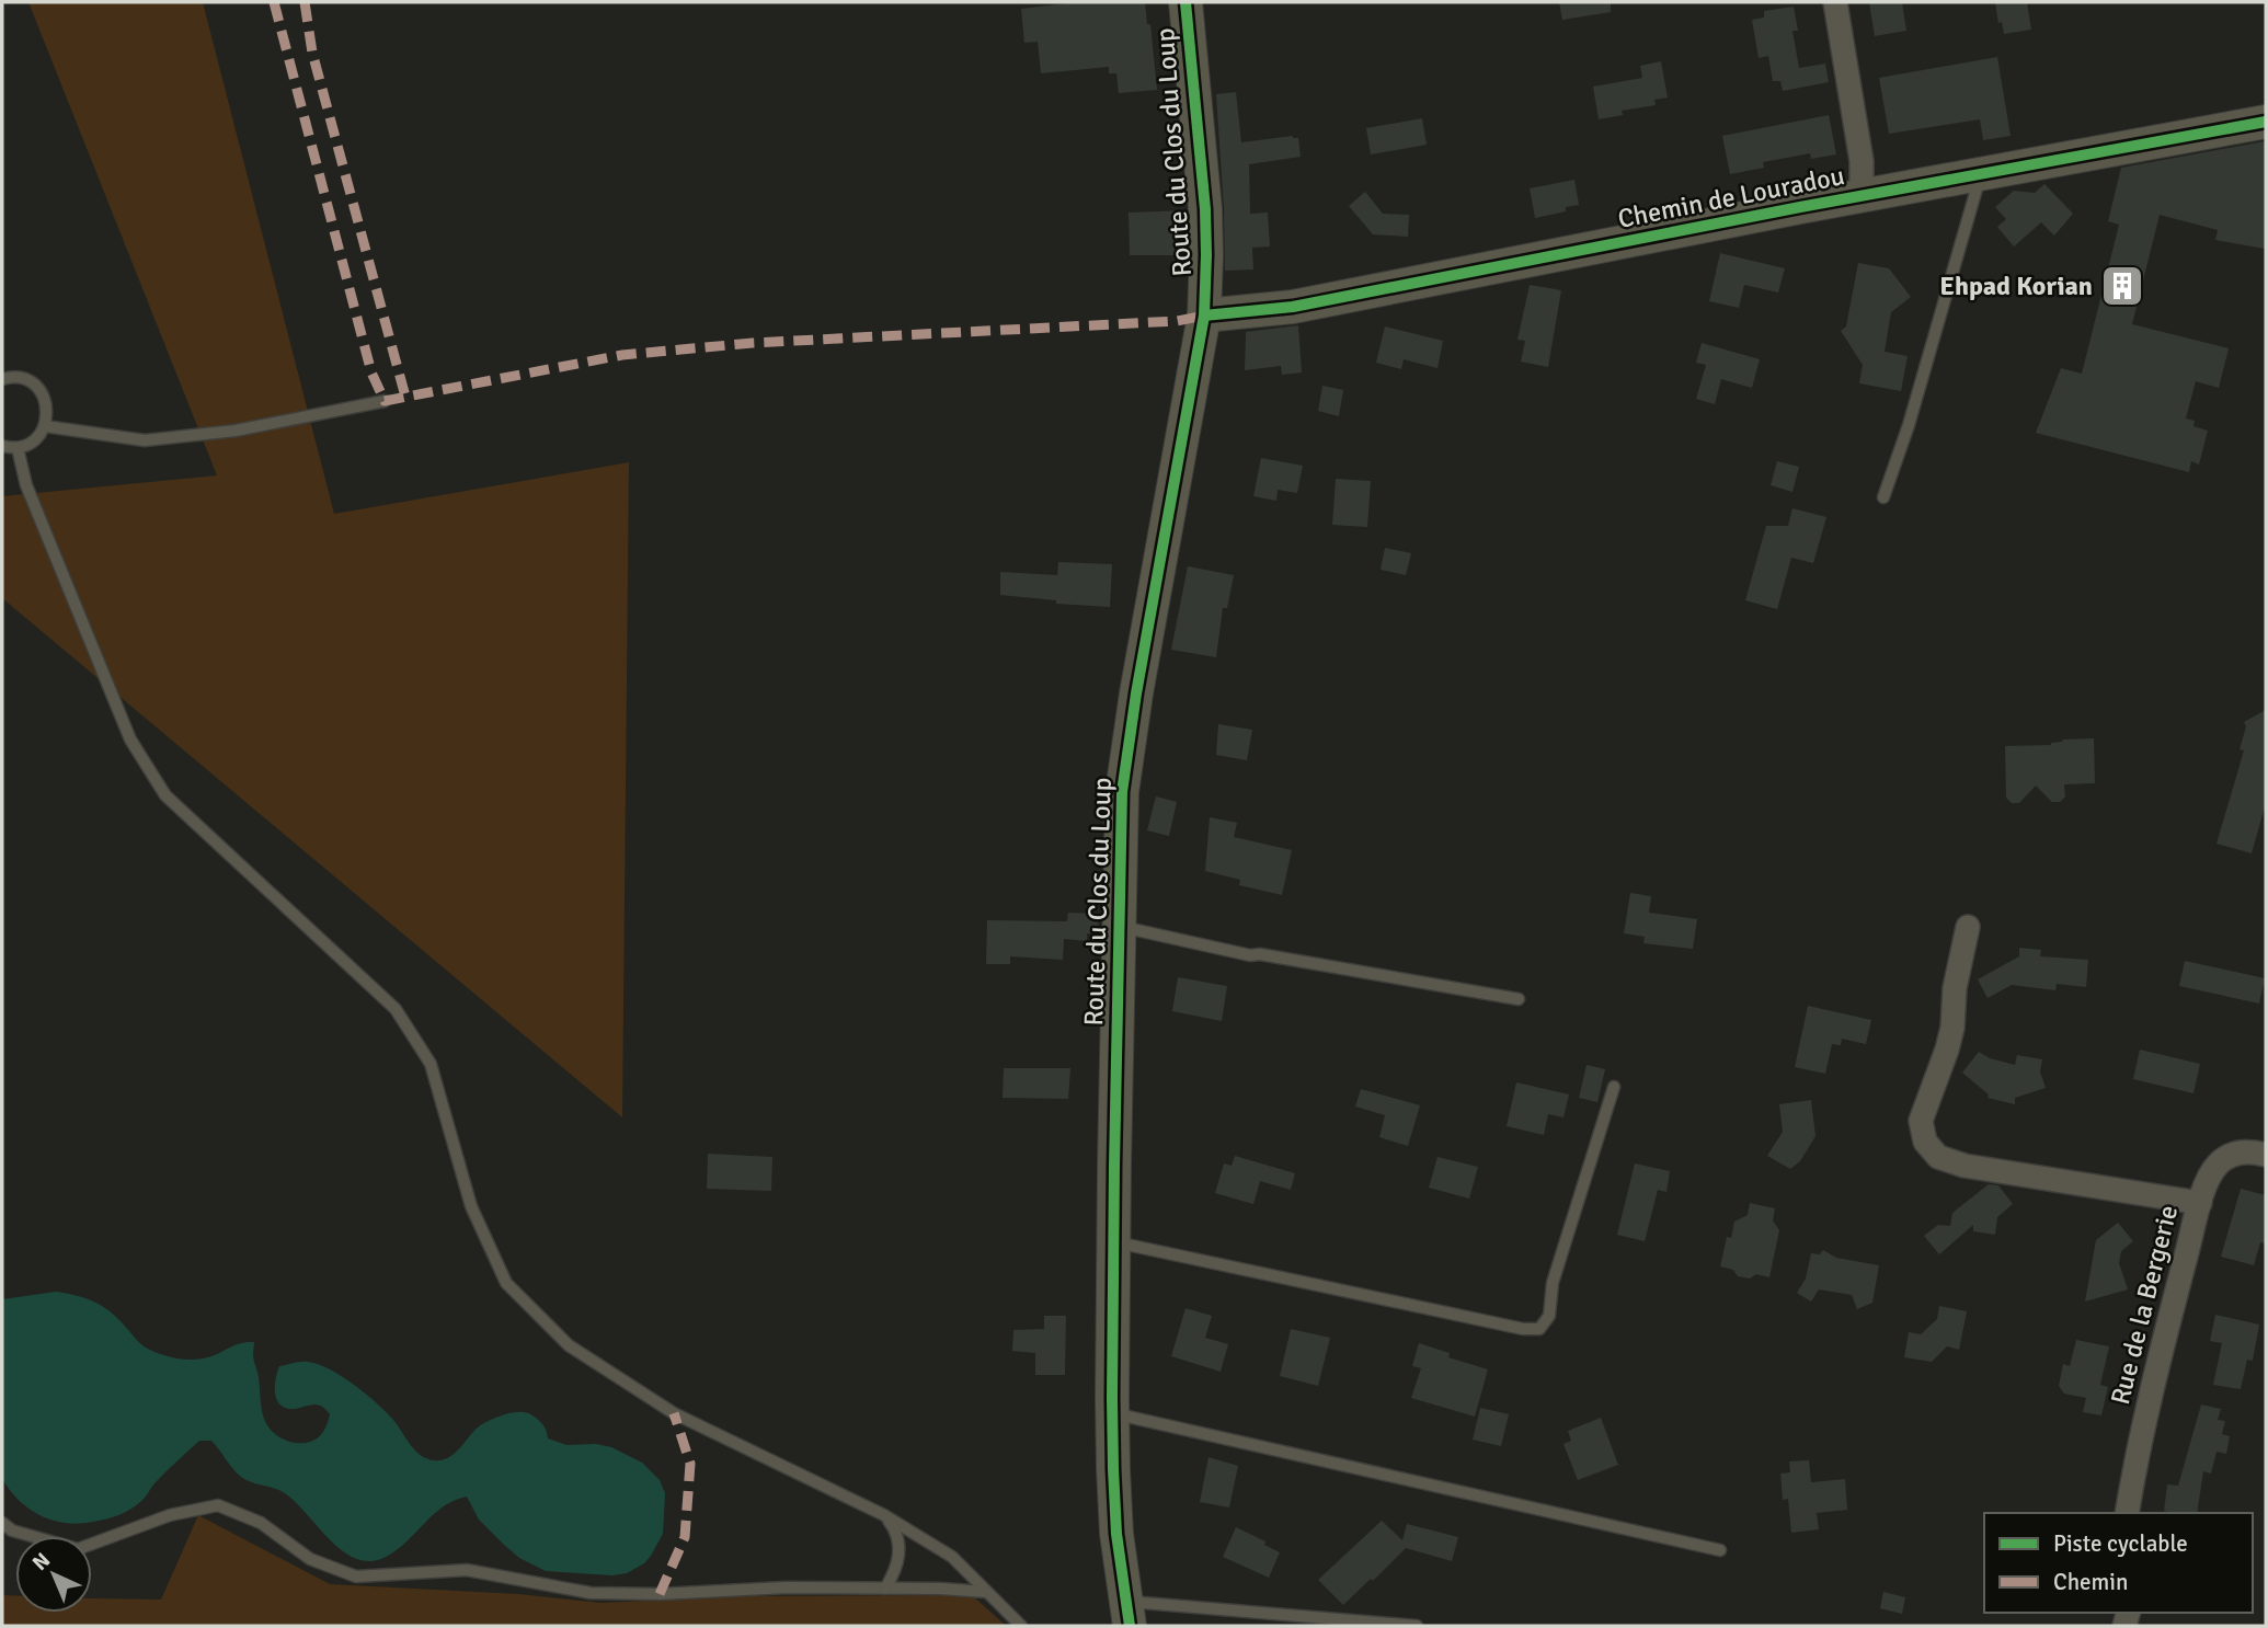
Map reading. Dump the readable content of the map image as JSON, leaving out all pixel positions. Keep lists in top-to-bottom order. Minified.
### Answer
{"streets":{"street":["Route du Clos du Loup","Chemin de Louradou","Rue de la Bergerie"]},"crossings":[["Route du Clos du Loup","Chemin de Louradou"]],"places":{"building":["Ehpad Korian"]},"legend":["Piste cyclable","Chemin"],"north":"top left"}
